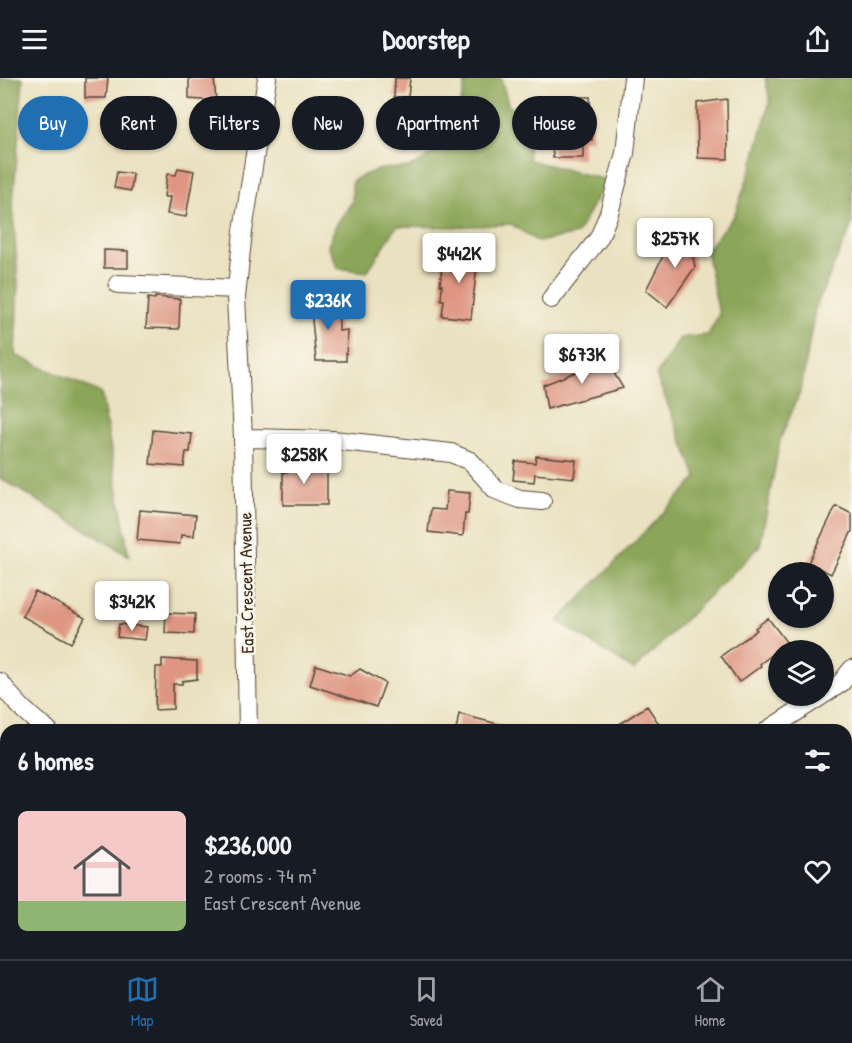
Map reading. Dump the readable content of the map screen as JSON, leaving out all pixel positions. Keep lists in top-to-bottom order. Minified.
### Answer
{"streets":{"street":["East Crescent Avenue"]},"page":{"header":"Doorstep","chip":["Buy","Rent","Filters","New","Apartment","House"],"price":["$257K","$442K","$236K","$673K","$258K","$342K"],"heading":"6 homes","list":[{"name":"$236,000","note":"2 rooms · 74 m² · East Crescent Avenue"}],"tabs":["Map","Saved","Home"]}}
